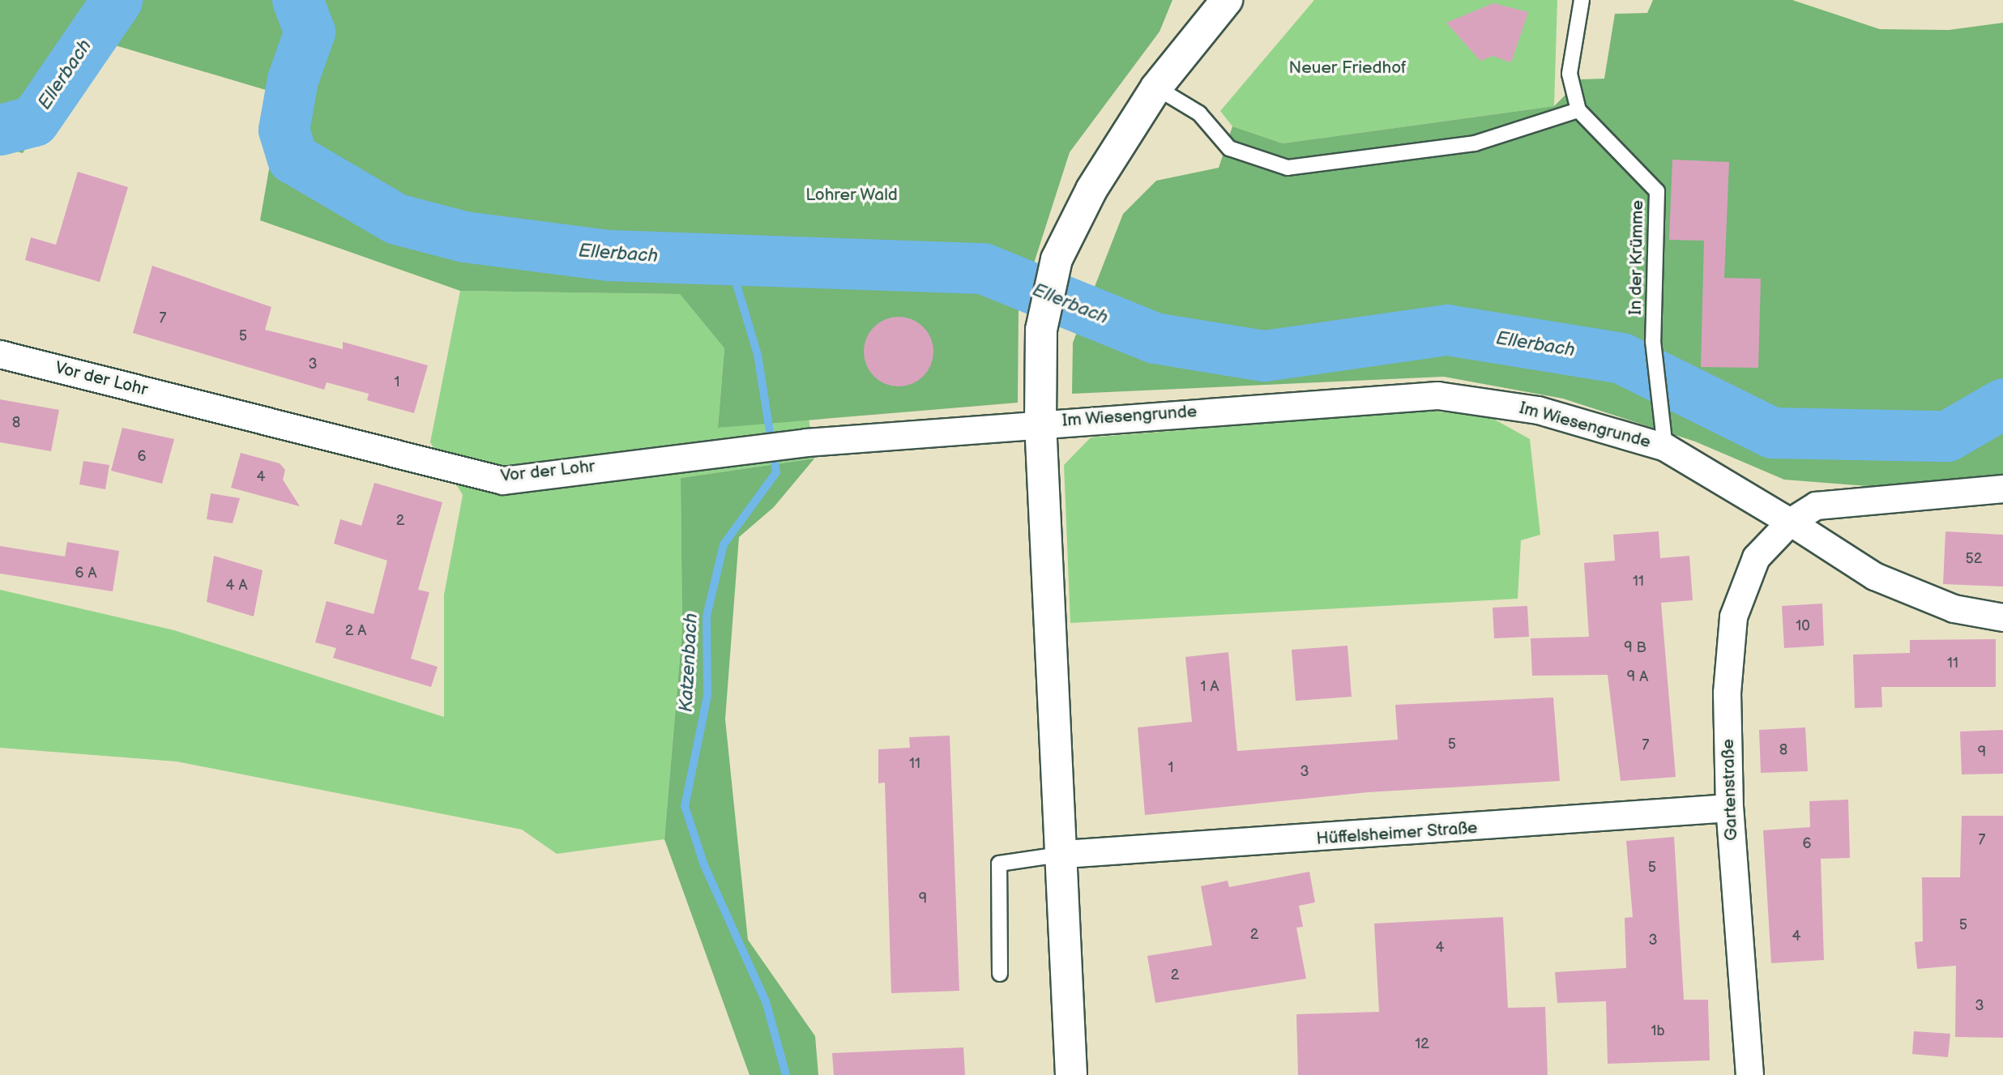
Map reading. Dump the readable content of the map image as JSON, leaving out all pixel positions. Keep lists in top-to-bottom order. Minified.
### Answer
{"streets":{"street":["Vor der Lohr","Im Wiesengrunde","Gartenstraße","Hüffelsheimer Straße"],"lane":["In der Krümme"]},"crossings":[["In der Krümme","Im Wiesengrunde"],["Vor der Lohr","Im Wiesengrunde"],["Im Wiesengrunde","Gartenstraße"],["Gartenstraße","Hüffelsheimer Straße"]],"water":["Ellerbach","Katzenbach"],"parks":["Neuer Friedhof","Lohrer Wald"],"house_numbers":["7","5","3","1","8","6","4","2","52","6 A","11","4 A","10","2 A","9 B","11","9 A","1 A","5","7","8","9","11","1","3","7","6","5","9","5","2","4","3","4","2","3","1b","12"]}
